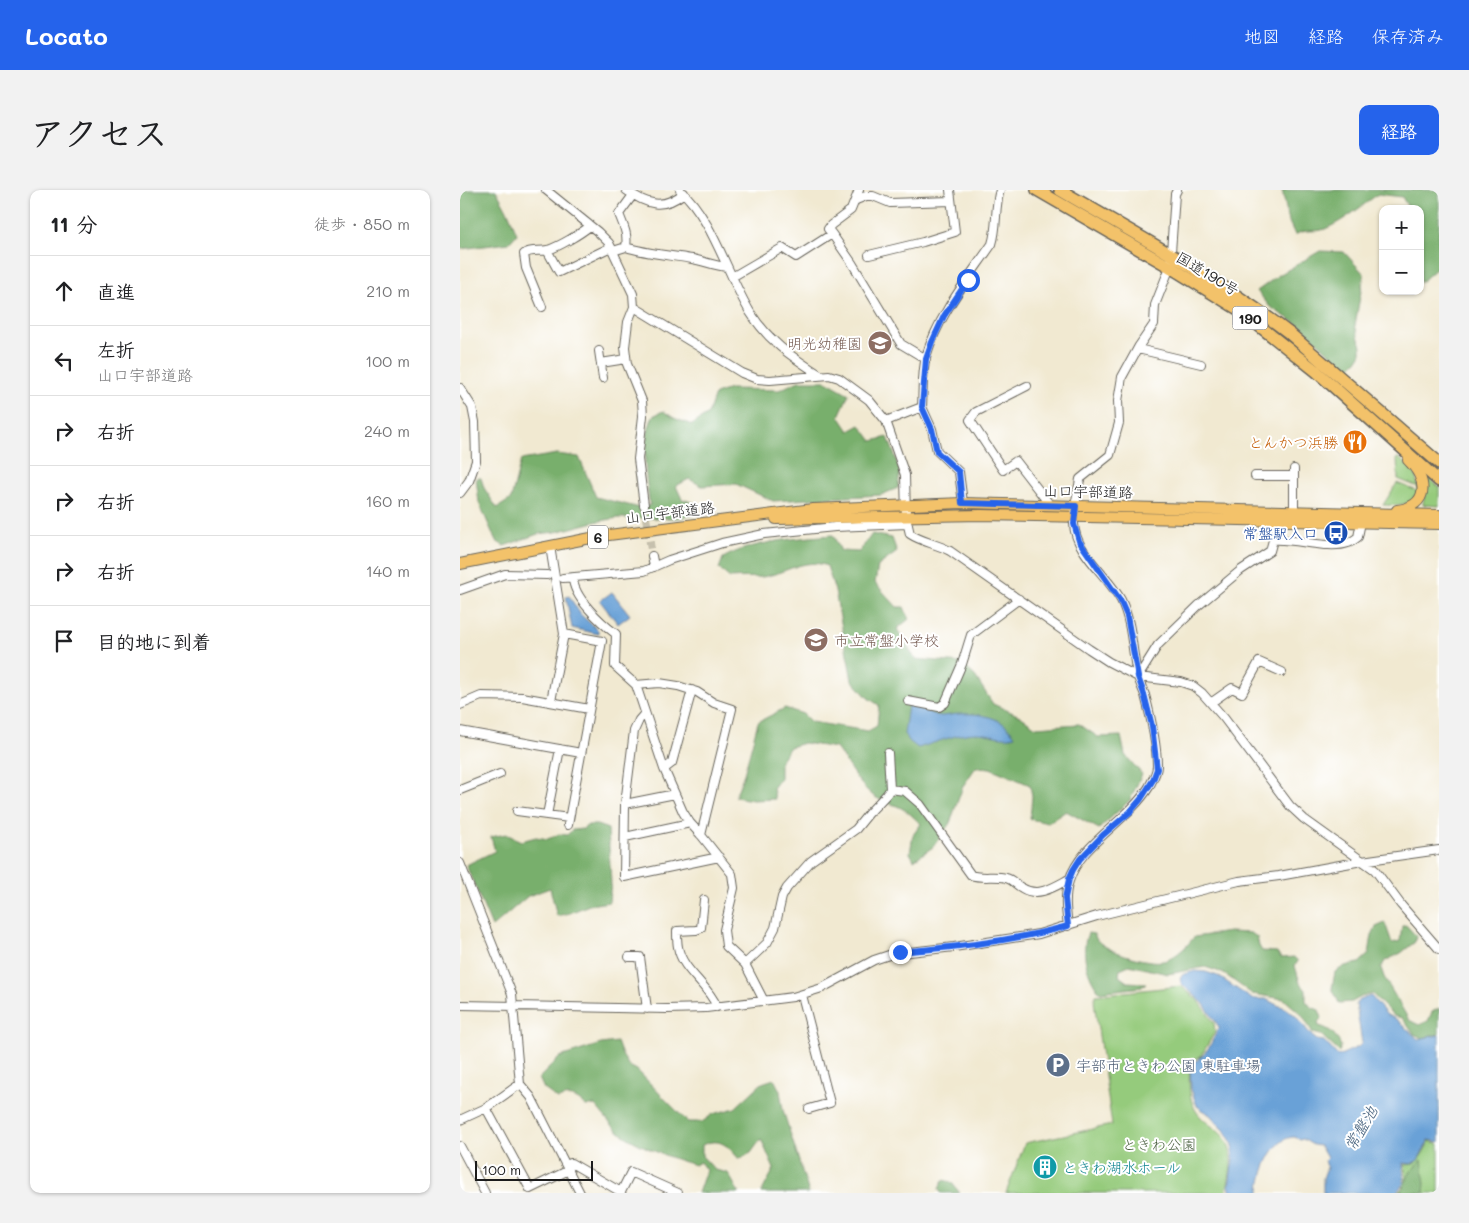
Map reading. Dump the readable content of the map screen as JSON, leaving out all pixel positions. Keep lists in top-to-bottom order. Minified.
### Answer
{"streets":{"highway":["国道190号","190"],"main road":["山口宇部道路","6"]},"water":["常盤池"],"parks":["ときわ公園"],"places":{"school or university":["明光幼稚園","市立常盤小学校"],"restaurant":["とんかつ浜勝"],"bus stop":["常盤駅入口"],"parking":["宇部市ときわ公園 東駐車場"],"building":["ときわ湖水ホール"]},"scale_bar":"100 m","page":{"header":"Locato","nav":["地図","経路","保存済み"],"title":"アクセス","buttons":"経路","heading":["11 分","徒歩 · 850 m"],"map_buttons":["+","−"],"list":[["直進","210 m"],["左折","山口宇部道路","100 m"],["右折","240 m"],["右折","160 m"],["右折","140 m"],"目的地に到着"],"scale":"100 m"}}
